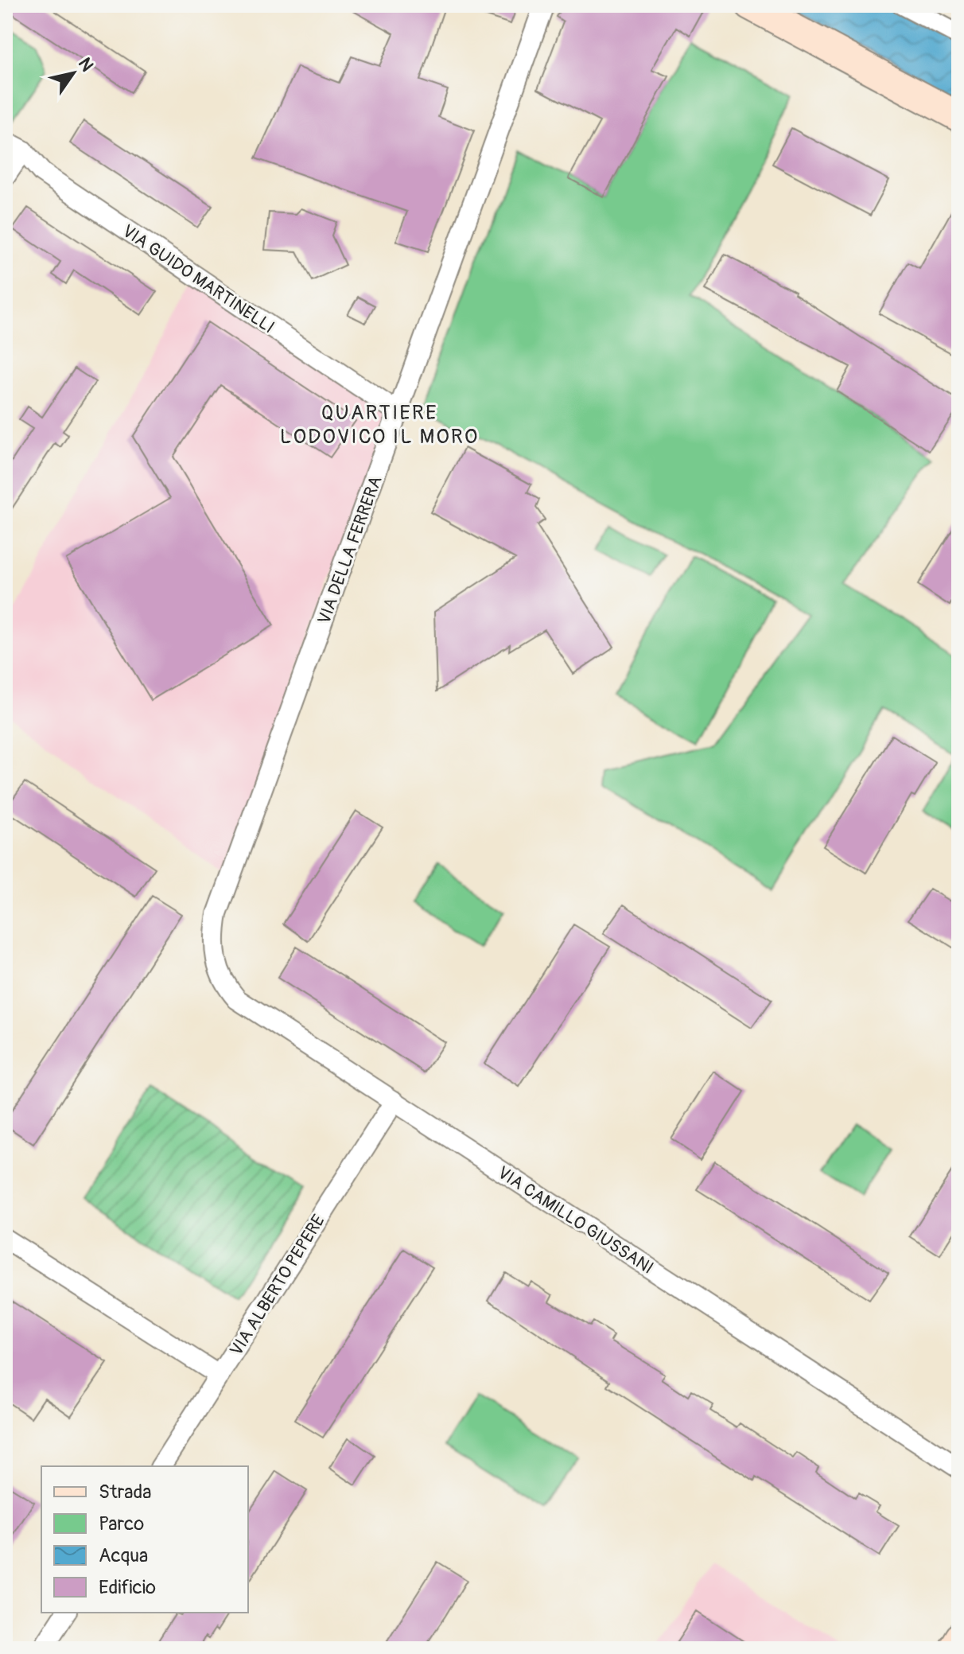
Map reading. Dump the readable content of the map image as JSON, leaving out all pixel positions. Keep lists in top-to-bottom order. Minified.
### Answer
{"streets":{"street":["VIA GUIDO MARTINELLI","VIA DELLA FERRERA","VIA CAMILLO GIUSSANI","VIA ALBERTO PEPERE"]},"crossings":[["VIA GUIDO MARTINELLI","VIA DELLA FERRERA"],["VIA DELLA FERRERA","VIA CAMILLO GIUSSANI"],["VIA CAMILLO GIUSSANI","VIA ALBERTO PEPERE"]],"districts":["QUARTIERE LODOVICO IL MORO"],"legend":["Strada","Parco","Acqua","Edificio"],"north":"top right"}
